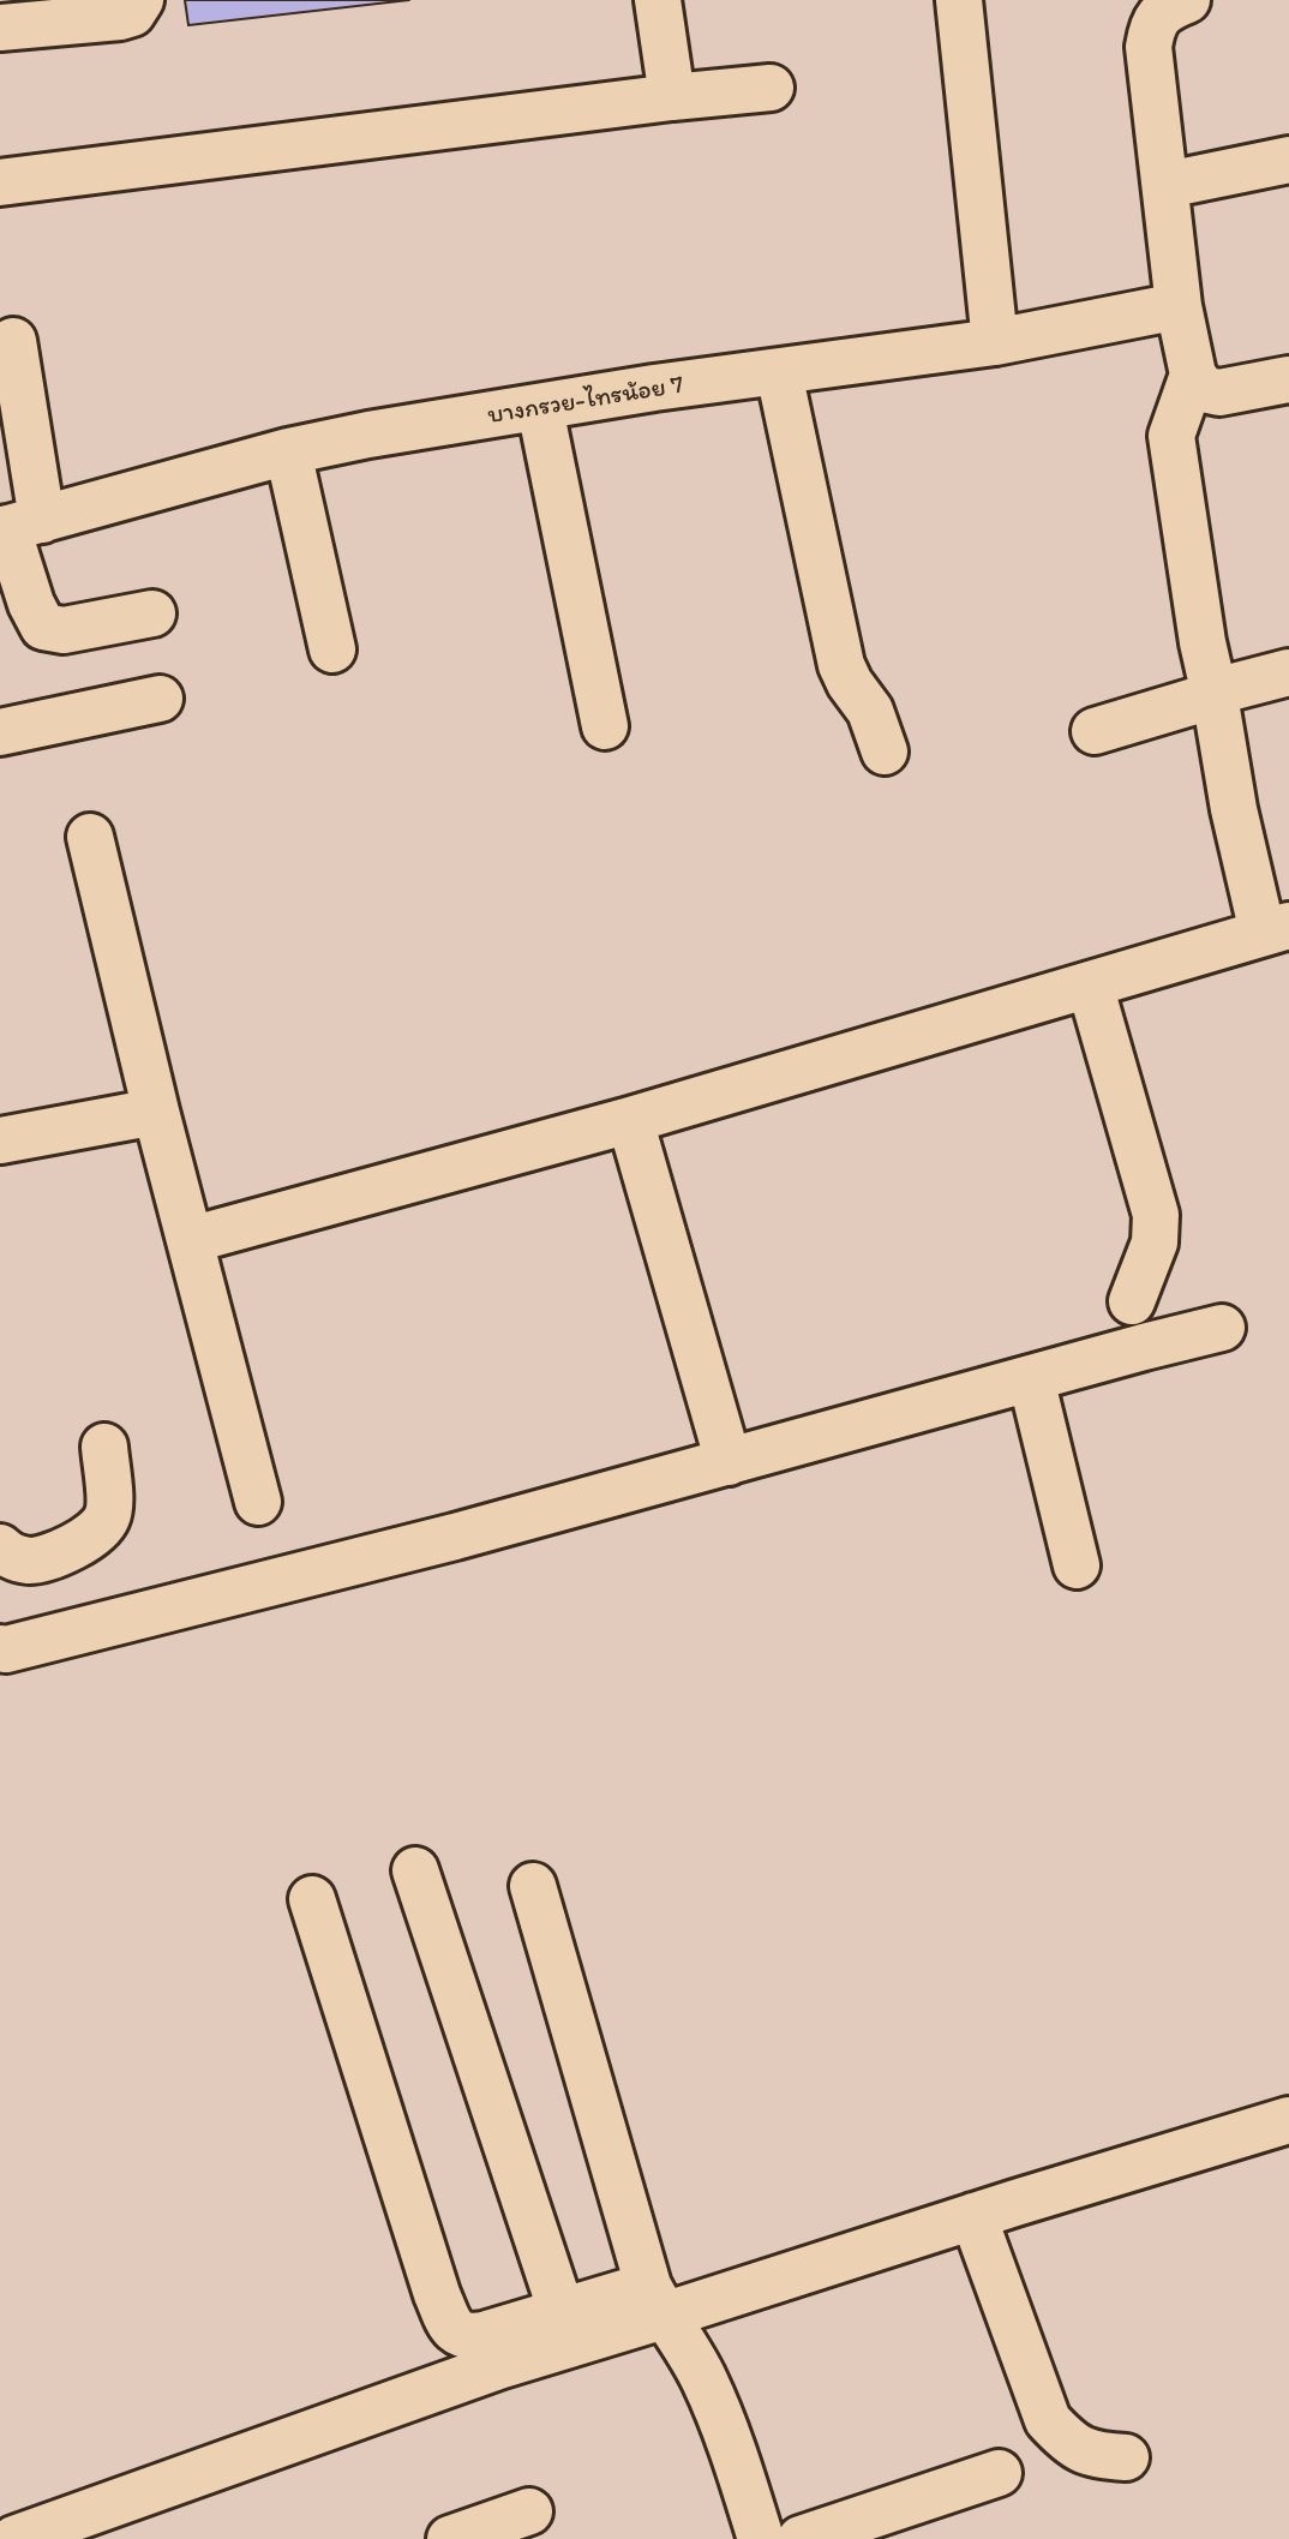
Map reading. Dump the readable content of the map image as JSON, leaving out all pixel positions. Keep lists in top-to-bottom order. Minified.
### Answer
{"streets":{"street":["บางกรวย-ไทรน้อย 7"]}}
